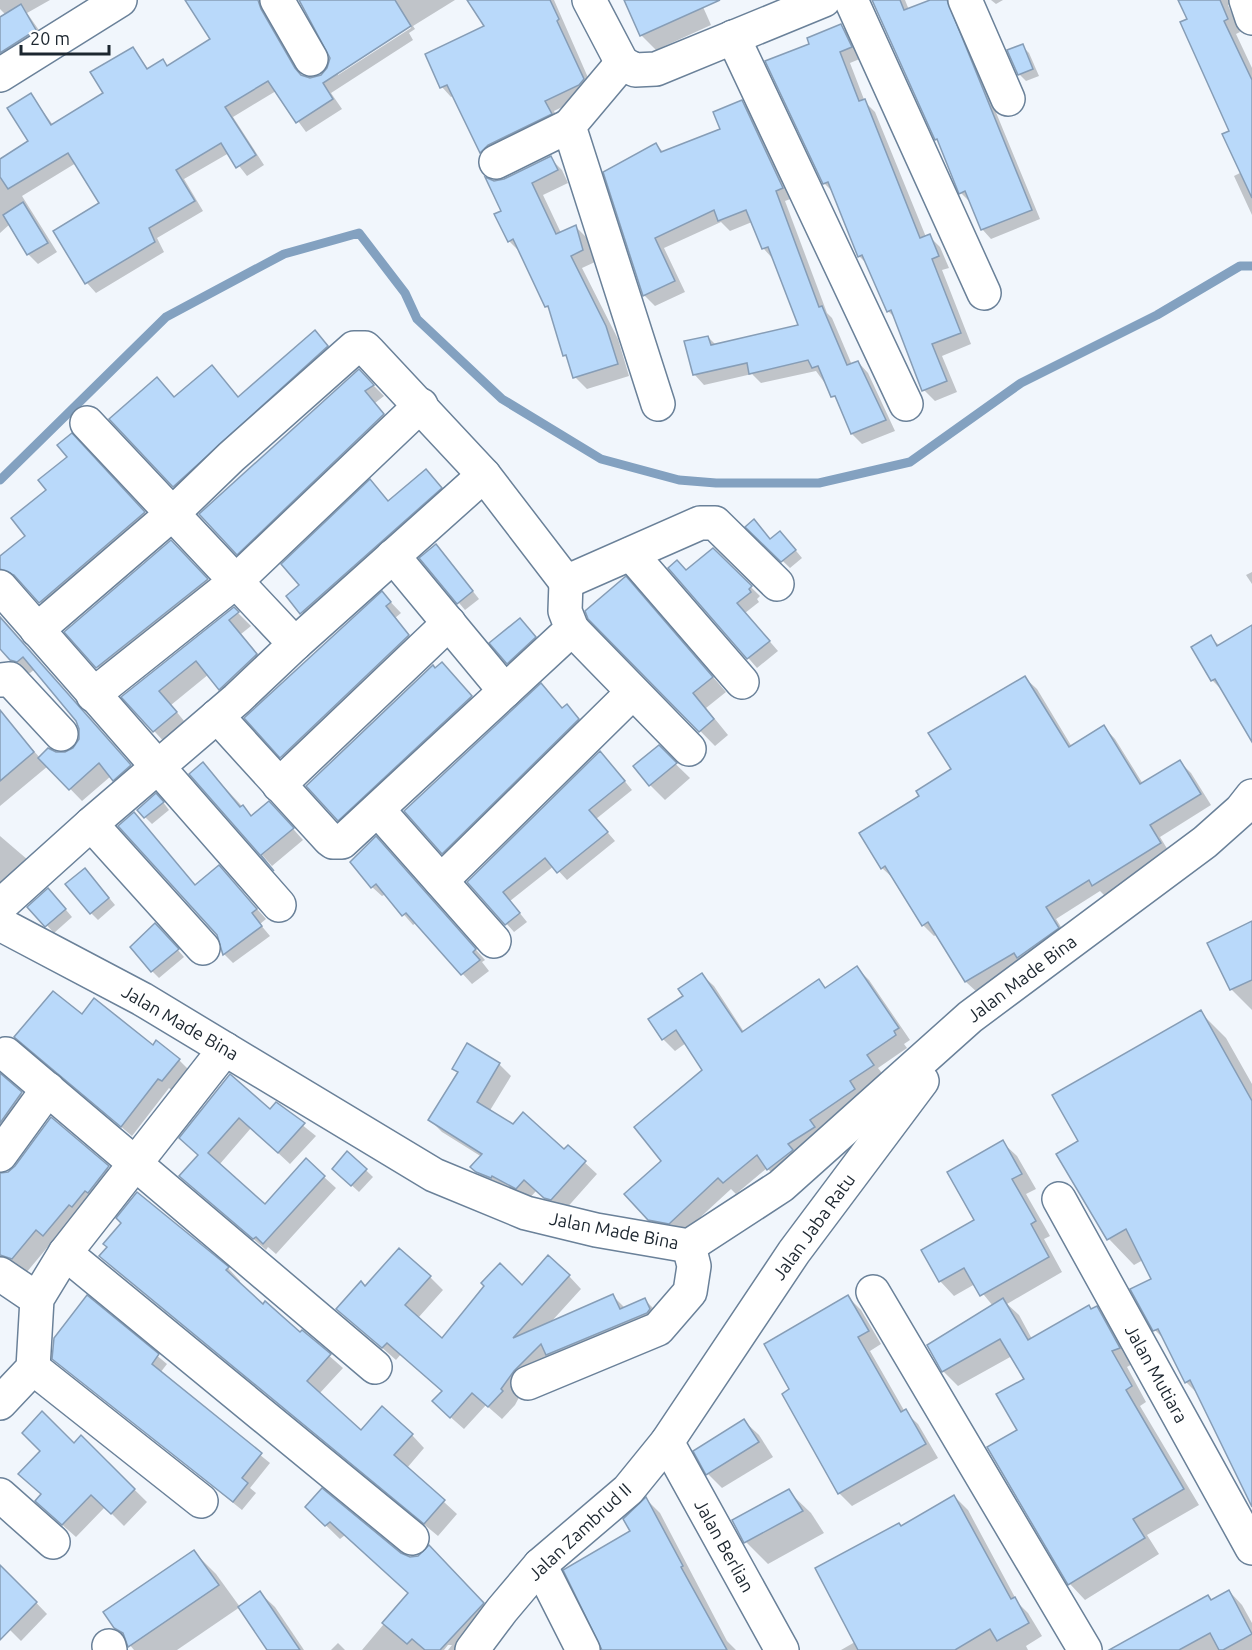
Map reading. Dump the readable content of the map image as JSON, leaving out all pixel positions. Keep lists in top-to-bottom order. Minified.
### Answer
{"streets":{"street":["Jalan Made Bina","Jalan Jaba Ratu","Jalan Mutiara","Jalan Zambrud II","Jalan Berlian"]},"crossings":[["Jalan Made Bina","Jalan Jaba Ratu"],["Jalan Jaba Ratu","Jalan Zambrud II"],["Jalan Jaba Ratu","Jalan Berlian"],["Jalan Zambrud II","Jalan Berlian"]],"scale_bar":"20 m"}
